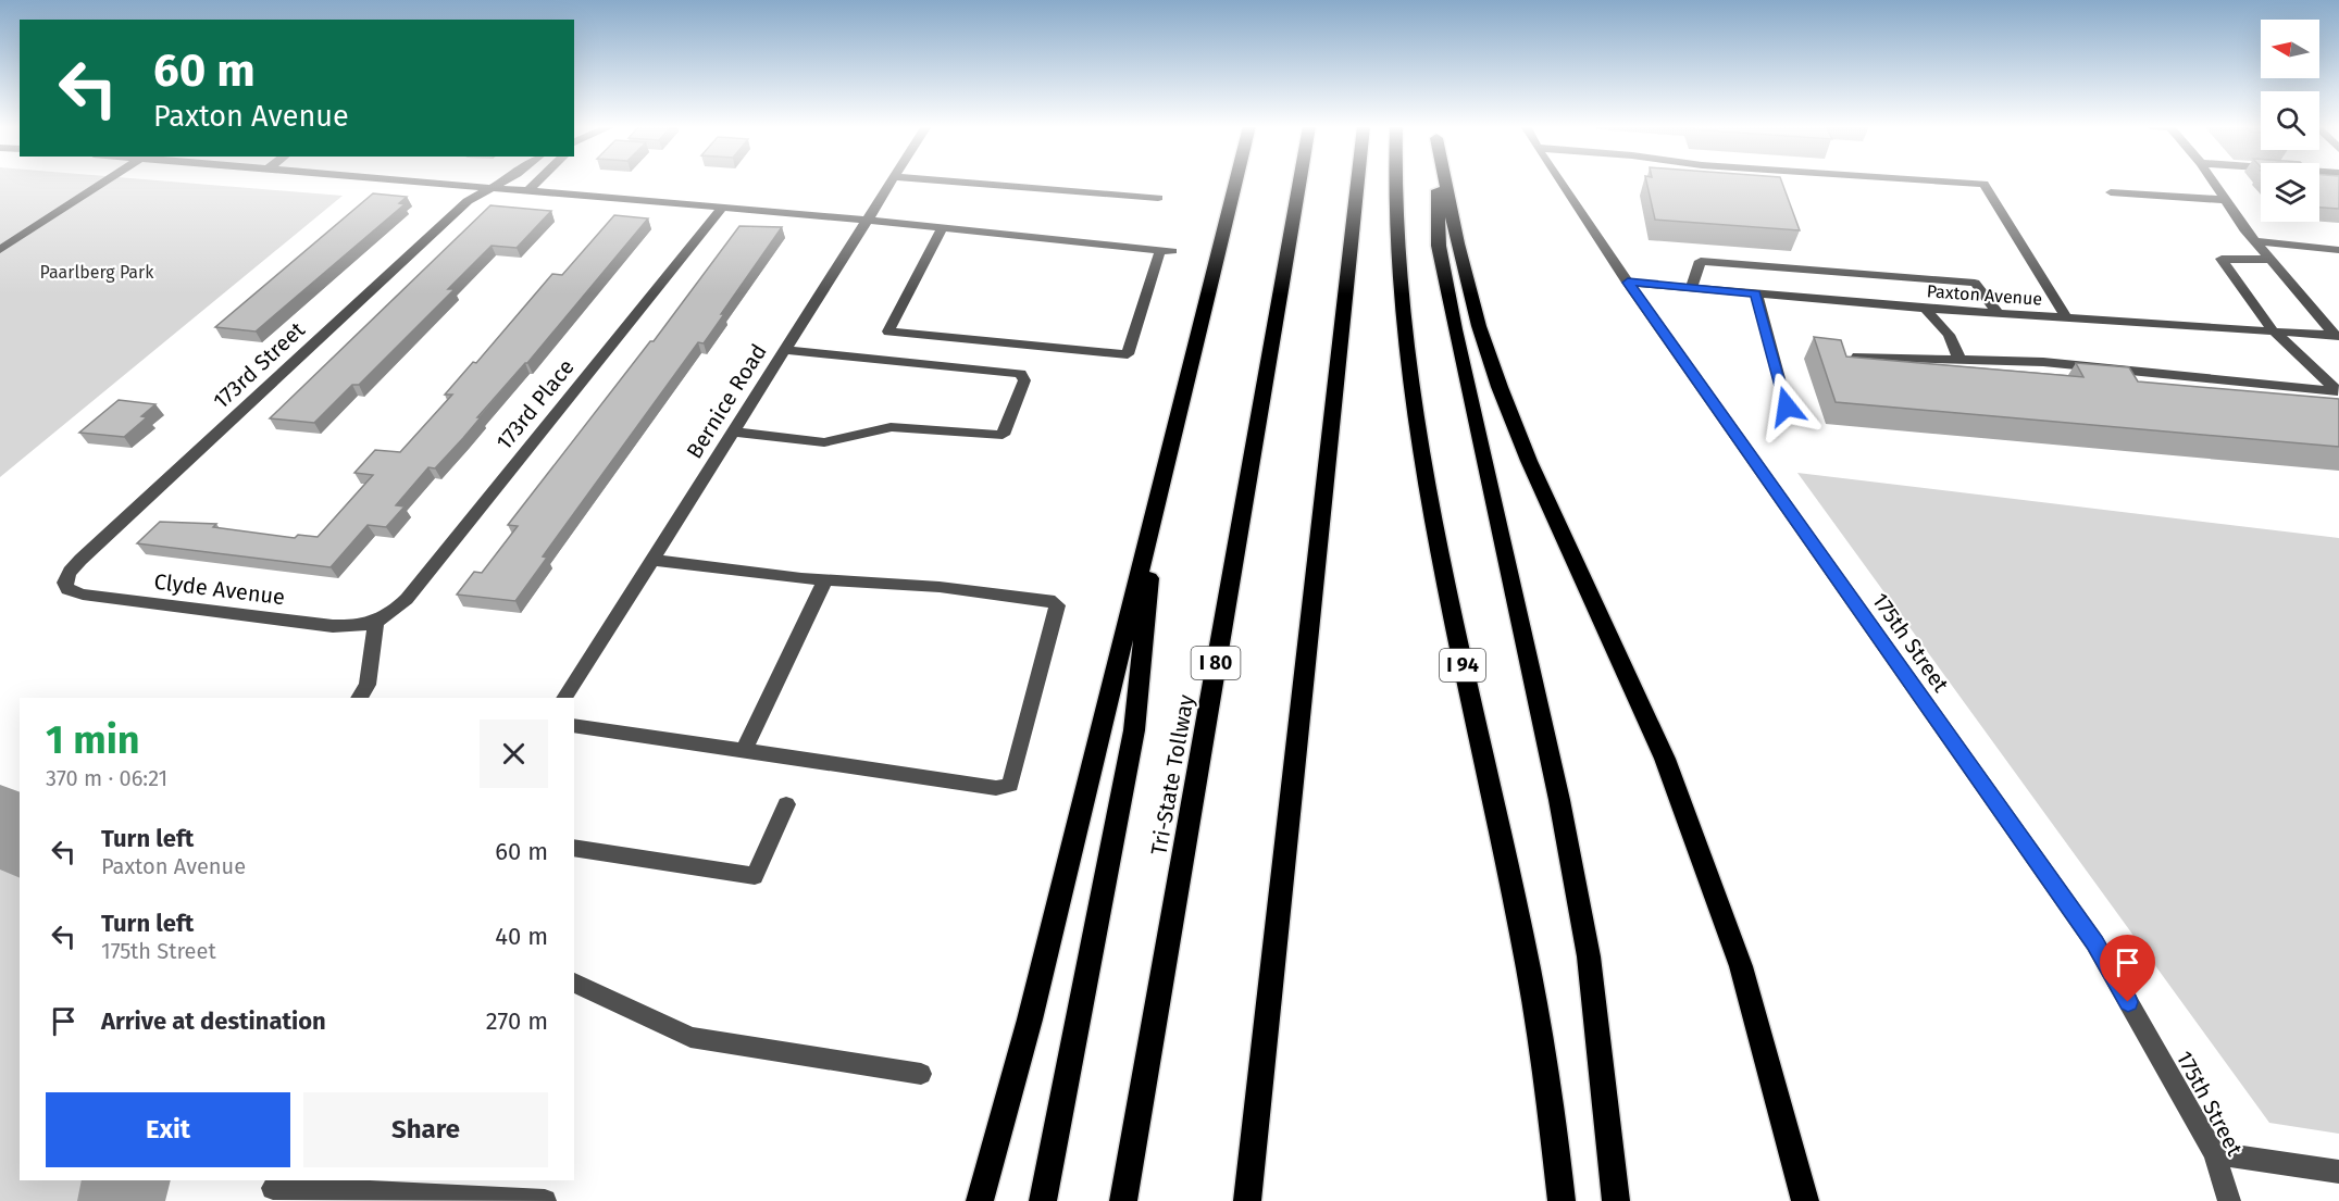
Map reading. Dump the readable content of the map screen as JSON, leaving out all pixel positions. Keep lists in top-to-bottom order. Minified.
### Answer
{"streets":{"highway":["I 80","I 94","Tri-State Tollway"],"street":["Paxton Avenue","173rd Street","Bernice Road","173rd Place","Clyde Avenue","175th Street"]},"crossings":[["Paxton Avenue","175th Street"],["173rd Street","Clyde Avenue"],["173rd Place","Clyde Avenue"]],"parks":["Paarlberg Park"],"north":"left","page":{"turn":["60 m","Paxton Avenue"],"heading":["1 min","370 m · 06:21"],"list":[{"name":"Turn left","note":"Paxton Avenue","value":"60 m"},{"name":"Turn left","note":"175th Street","value":"40 m"},{"name":"Arrive at destination","value":"270 m"}],"buttons":["Exit","Share"]}}
